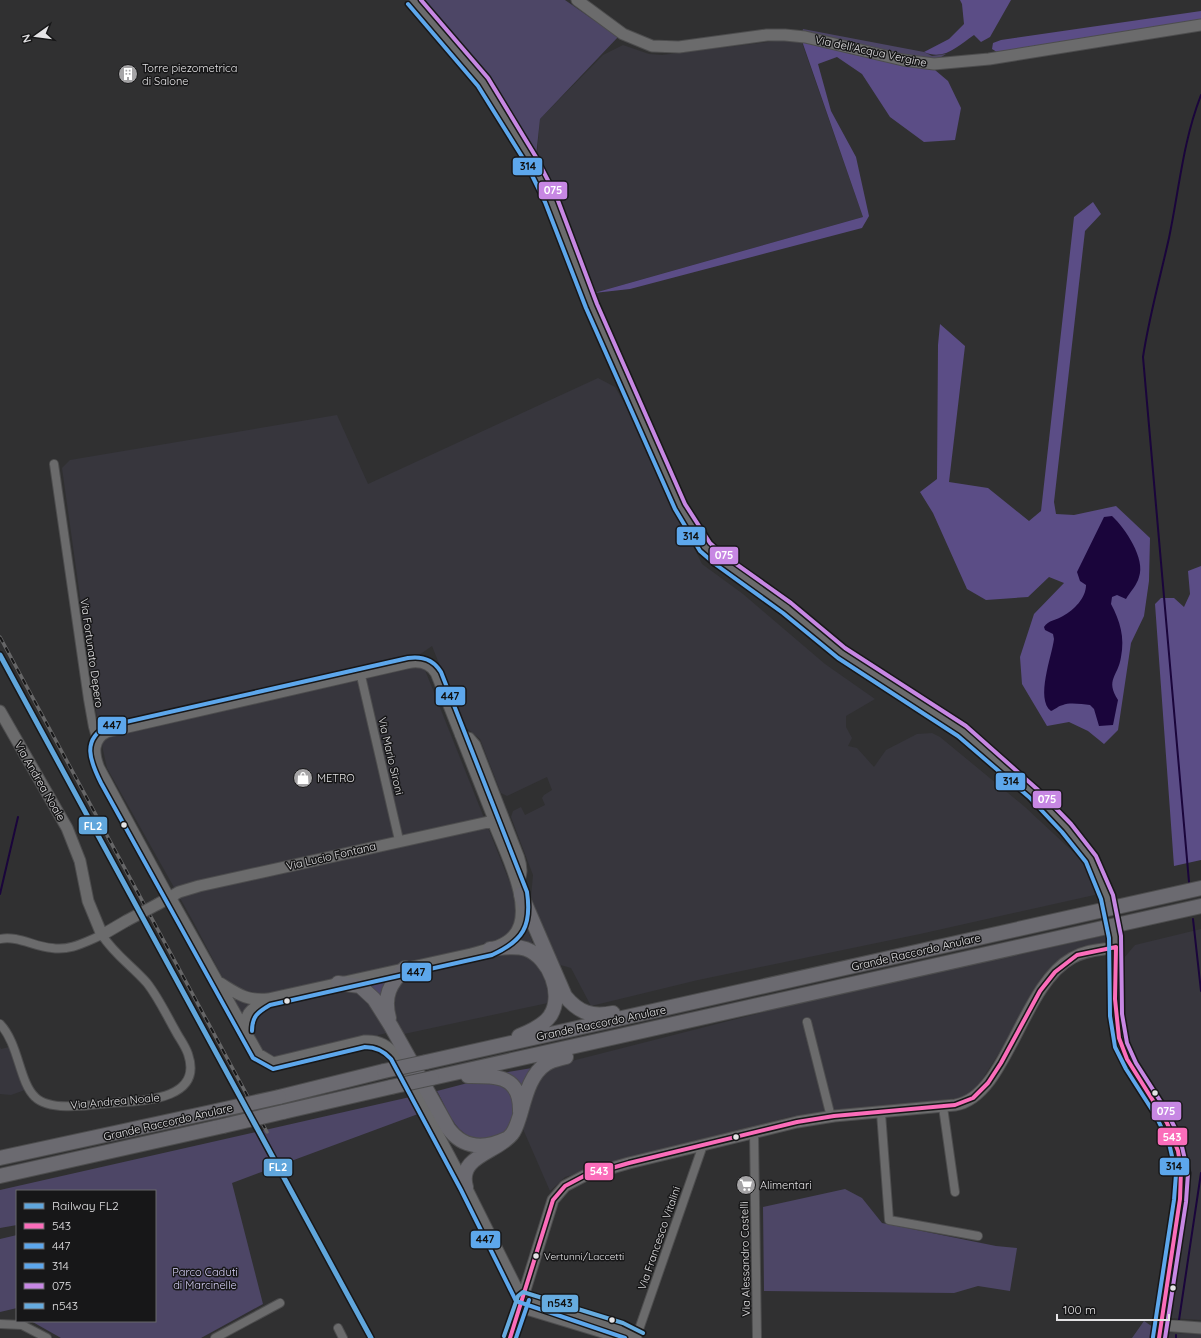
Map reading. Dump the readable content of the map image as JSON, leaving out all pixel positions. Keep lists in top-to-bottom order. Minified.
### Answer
{"streets":{"highway":["Grande Raccordo Anulare"],"street":["Via dell'Acqua Vergine","Via Fortunato Depero","Via Mario Sironi","Via Andrea Noale","Via Lucio Fontana","Via Francesco Vitalini","Via Alessandro Castelli"]},"crossings":[["Via Fortunato Depero","Via Lucio Fontana"],["Via Mario Sironi","Via Lucio Fontana"],["Via Andrea Noale","Via Lucio Fontana"]],"parks":["Parco Caduti di Marcinelle"],"places":{"building":["Torre piezometrica di Salone"],"shop":["METRO"],"supermarket":["Alimentari"],"other":["Vertunni/Laccetti"]},"lines":["transit line 075","transit line 314","rail line FL2","transit line 447","transit line 543","transit line n543"],"legend":["Railway FL2","543","447","314","075","n543"],"scale_bar":"100 m","north":"left"}
